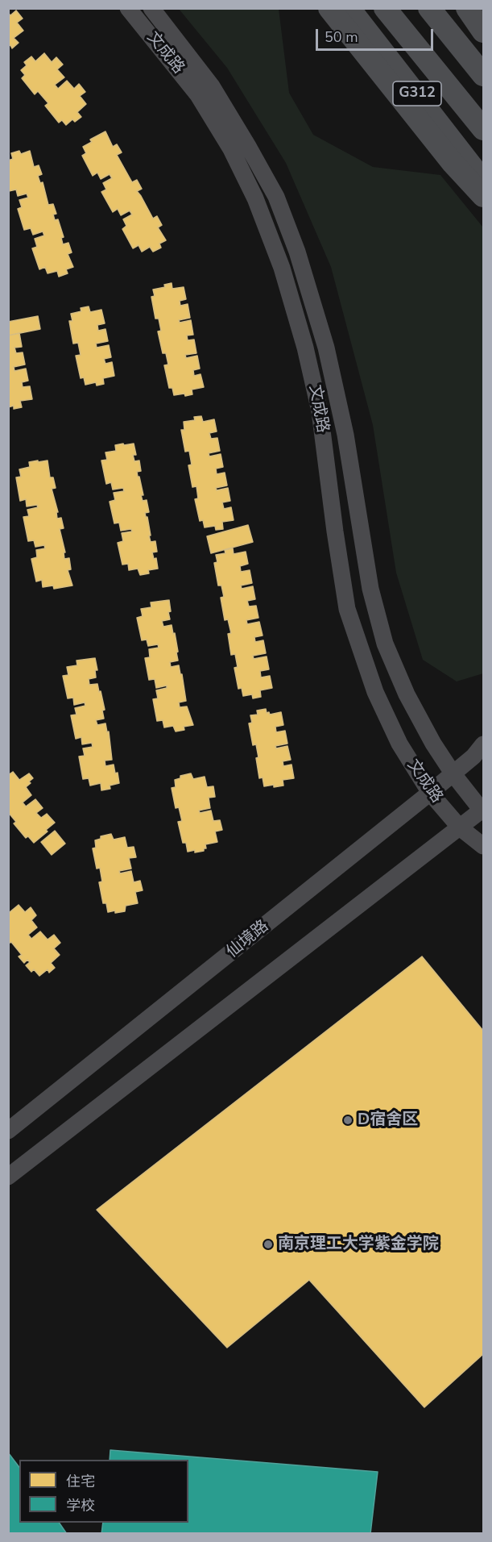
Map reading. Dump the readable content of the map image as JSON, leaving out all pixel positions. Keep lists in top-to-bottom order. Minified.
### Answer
{"streets":{"highway":["G312"],"street":["文成路","仙境路"]},"crossings":[["文成路","仙境路"]],"places":["D宿舍区","南京理工大学紫金学院"],"legend":["住宅","学校"],"scale_bar":"50 m"}
